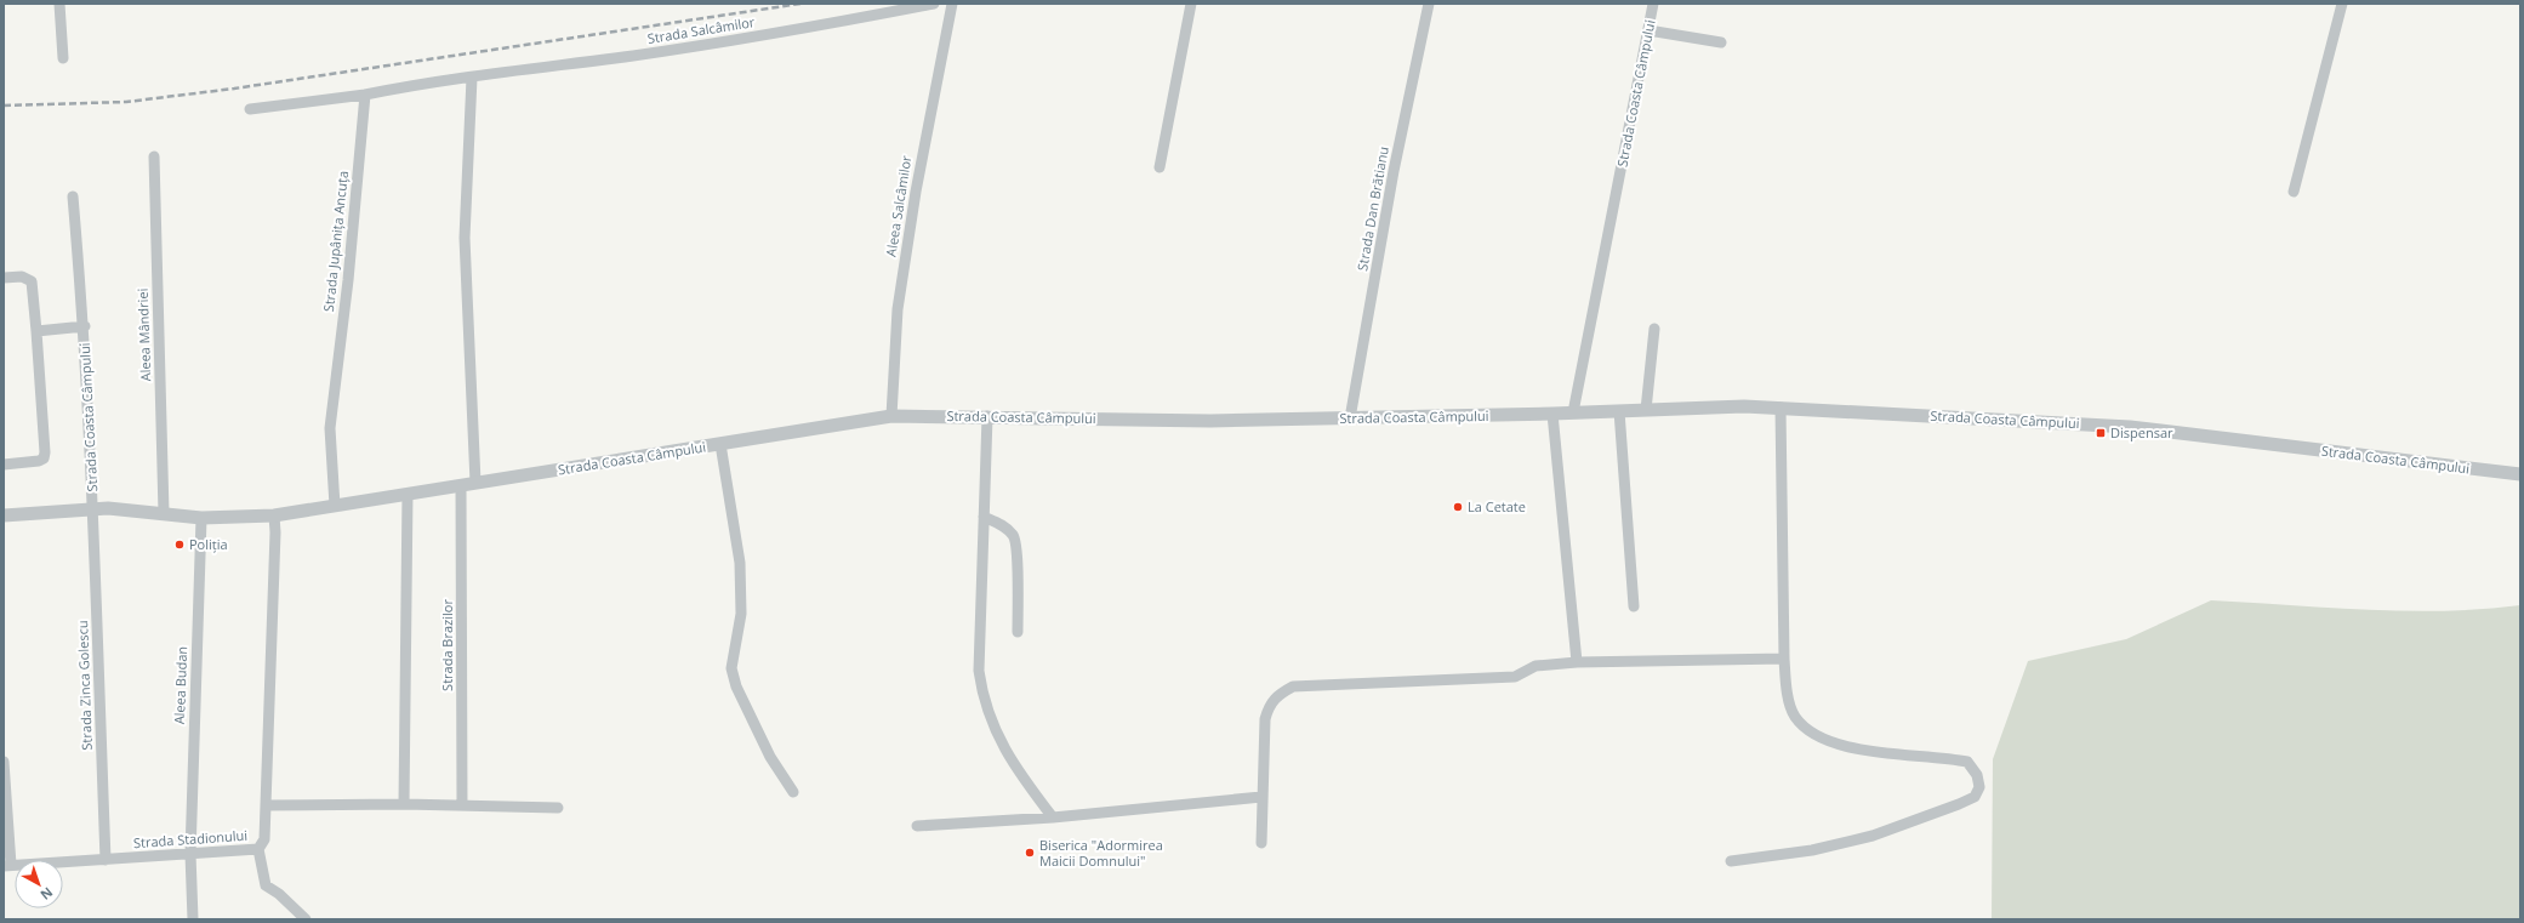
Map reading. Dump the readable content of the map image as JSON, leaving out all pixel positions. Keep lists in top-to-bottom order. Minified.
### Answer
{"streets":{"street":["Strada Salcâmilor","Strada Coasta Câmpului","Aleea Salcâmilor","Strada Dan Brătianu","Strada Jupânița Ancuța","Aleea Mândriei","Strada Brazilor","Strada Zinca Golescu","Aleea Budan","Strada Stadionului"]},"crossings":[["Strada Salcâmilor","Strada Jupânița Ancuța"],["Strada Coasta Câmpului","Aleea Salcâmilor"],["Strada Coasta Câmpului","Strada Dan Brătianu"],["Strada Coasta Câmpului","Strada Jupânița Ancuța"],["Strada Coasta Câmpului","Aleea Mândriei"],["Strada Coasta Câmpului","Strada Brazilor"],["Strada Coasta Câmpului","Strada Zinca Golescu"],["Strada Coasta Câmpului","Aleea Budan"],["Strada Coasta Câmpului","Strada Stadionului"],["Strada Zinca Golescu","Strada Stadionului"],["Aleea Budan","Strada Stadionului"]],"places":{"transit":["Dispensar"],"other":["La Cetate","Poliția","Biserica \"Adormirea Maicii Domnului\""]},"north":"bottom right"}
